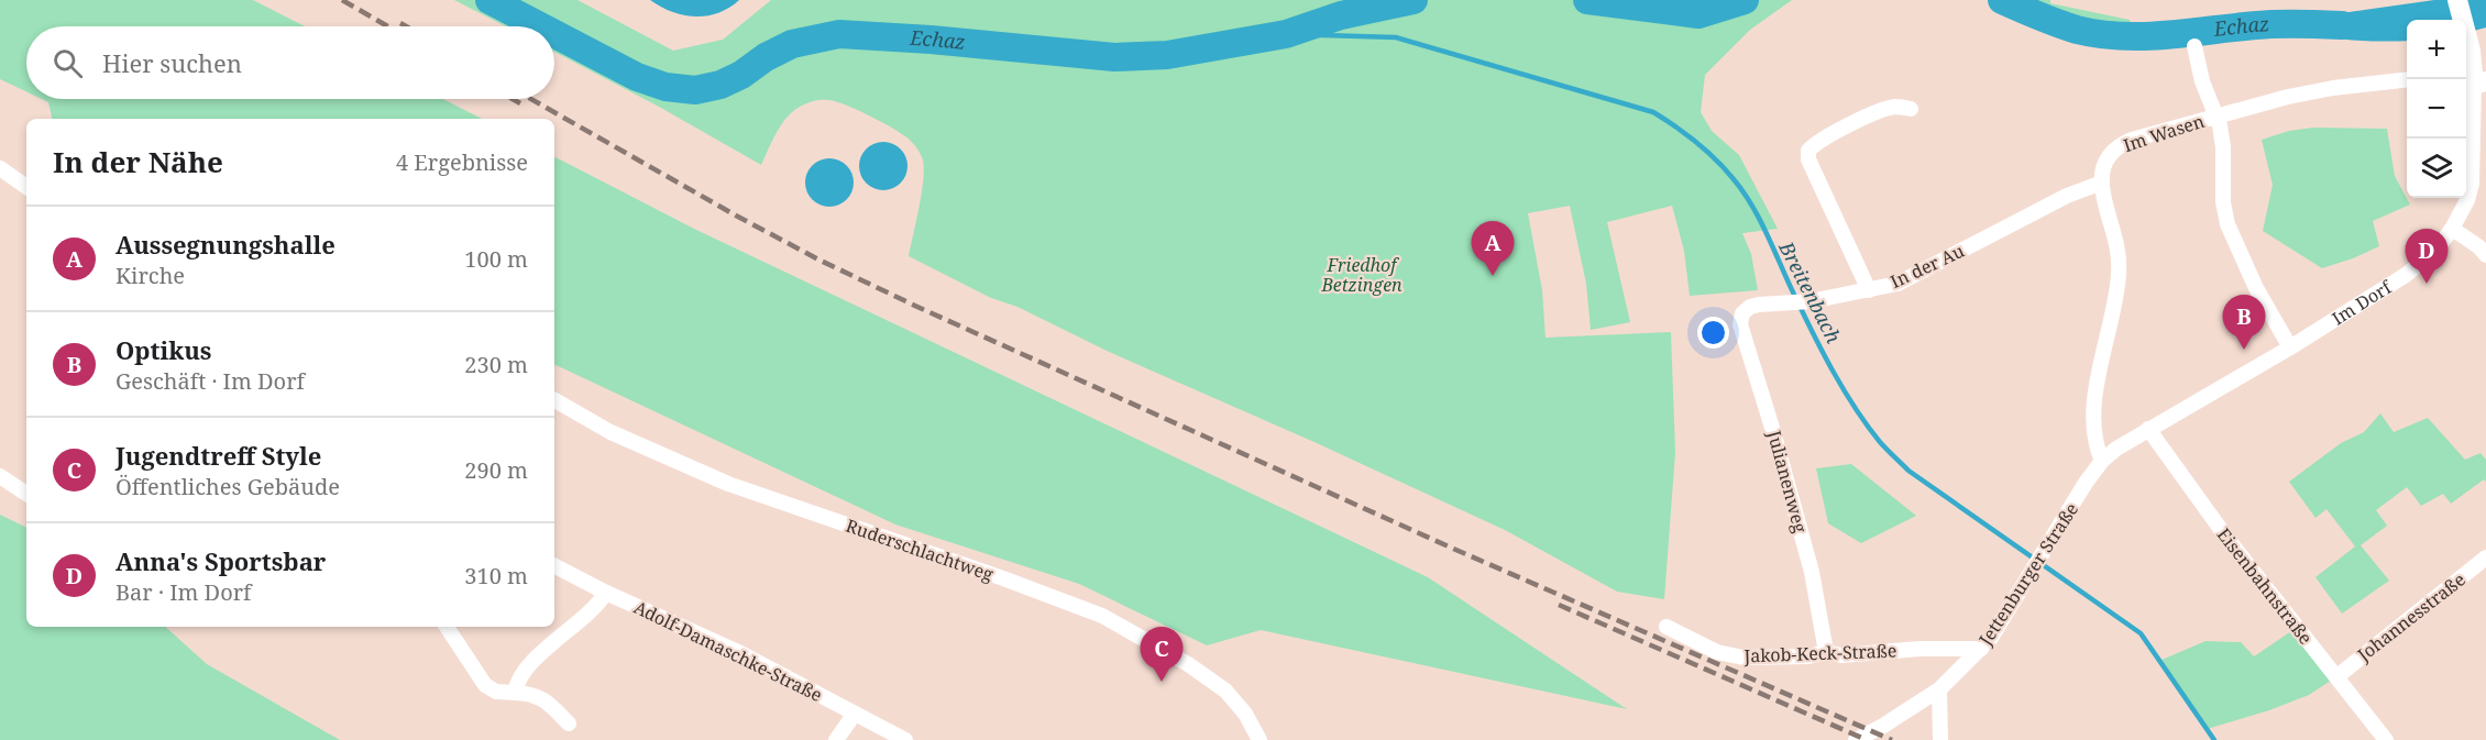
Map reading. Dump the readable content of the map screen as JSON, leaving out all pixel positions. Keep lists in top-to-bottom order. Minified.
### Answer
{"streets":{"main road":["Im Dorf"],"street":["Im Wasen","In der Au","Julianenweg","Ruderschlachtweg","Jettenburger Straße","Eisenbahnstraße","Johannesstraße","Adolf-Damaschke-Straße","Jakob-Keck-Straße"]},"crossings":[["Im Wasen","In der Au"],["Im Wasen","Jettenburger Straße"],["In der Au","Julianenweg"],["Im Dorf","Jettenburger Straße"],["Im Dorf","Eisenbahnstraße"],["Julianenweg","Jakob-Keck-Straße"],["Jettenburger Straße","Jakob-Keck-Straße"],["Eisenbahnstraße","Johannesstraße"]],"water":["Echaz","Breitenbach"],"parks":["Friedhof Betzingen"],"page":{"map_buttons":["+","−"],"search":"Hier suchen","heading":["In der Nähe","4 Ergebnisse"],"list":[{"mark":"A","name":"Aussegnungshalle","note":"Kirche","value":"100 m"},{"mark":"B","name":"Optikus","note":"Geschäft · Im Dorf","value":"230 m"},{"mark":"C","name":"Jugendtreff Style","note":"Öffentliches Gebäude","value":"290 m"},{"mark":"D","name":"Anna's Sportsbar","note":"Bar · Im Dorf","value":"310 m"}],"pins":["A","D","B","C"]}}
